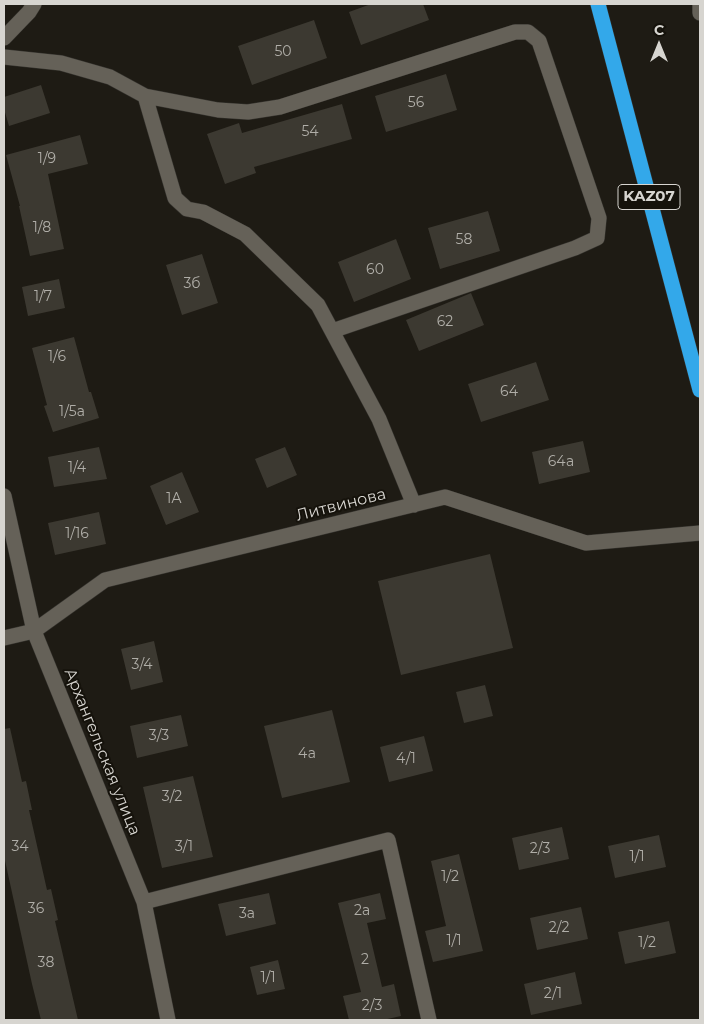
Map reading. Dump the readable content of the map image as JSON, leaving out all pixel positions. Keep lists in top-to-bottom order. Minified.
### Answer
{"streets":{"highway":["KAZ07"],"street":["Литвинова","Архангельская улица"]},"crossings":[["Литвинова","Архангельская улица"]],"house_numbers":["50","56","54","1/9","1/8","58","60","3б","1/7","62","1/6","64","1/5а","64а","1/4","1А","1/16","3/4","3/3","4а","4/1","3/2","34","3/1","2/3","1/1","1/2","36","2а","3а","2/2","1/1","1/2","2","38","1/1","2/1","2/3"],"north":"top"}
